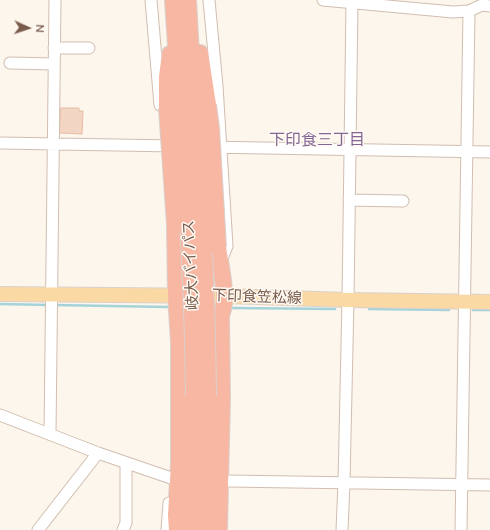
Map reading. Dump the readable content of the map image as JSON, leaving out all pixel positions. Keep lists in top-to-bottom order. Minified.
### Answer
{"streets":{"highway":["岐大バイパス"],"main road":["下印食笠松線"]},"districts":["下印食三丁目"],"north":"right"}
